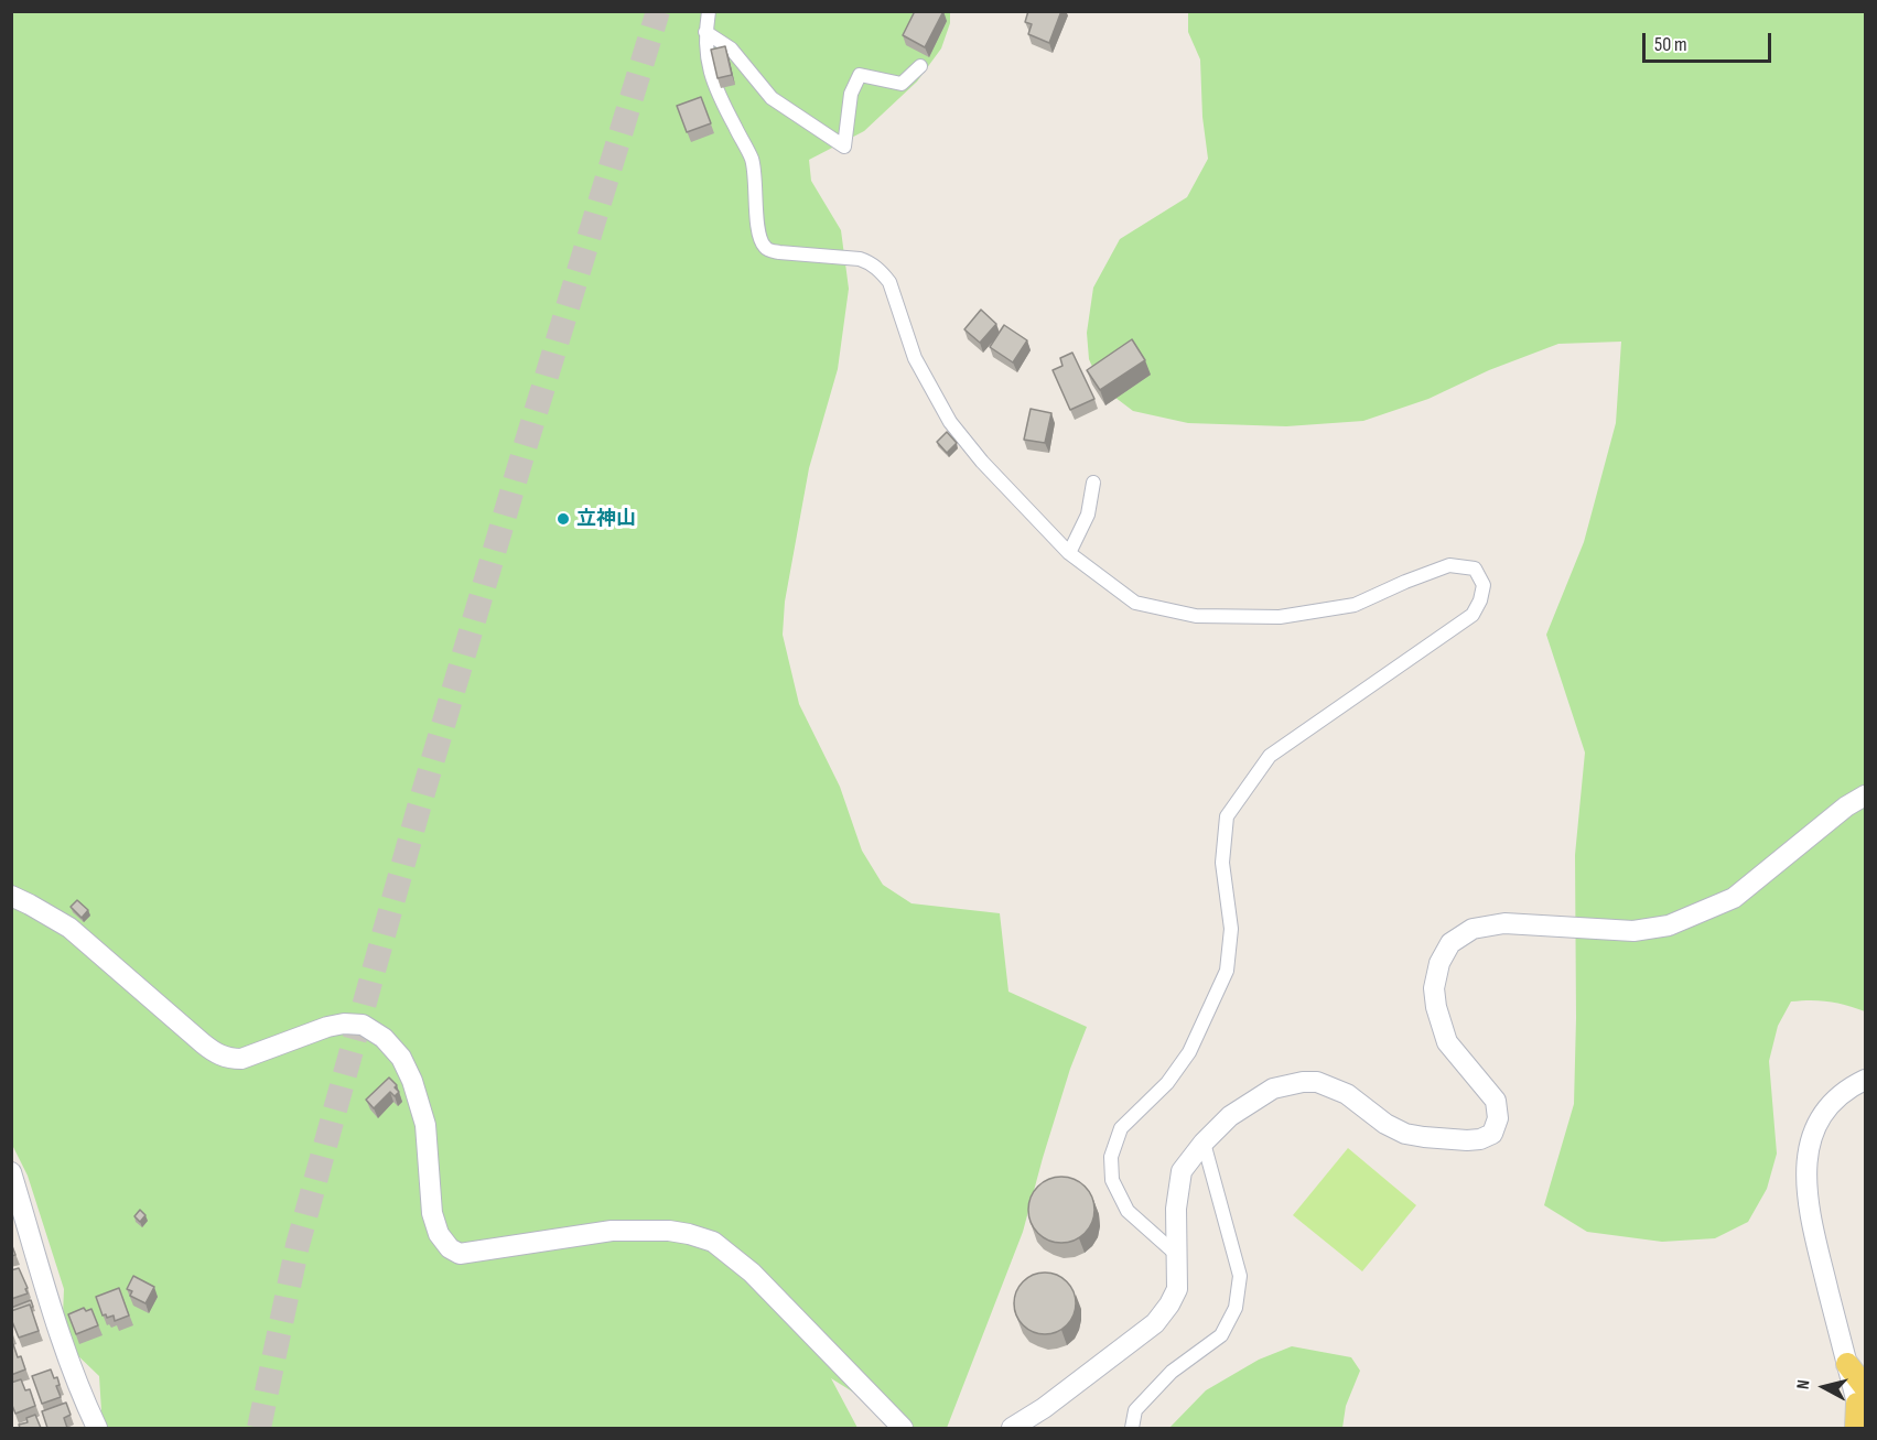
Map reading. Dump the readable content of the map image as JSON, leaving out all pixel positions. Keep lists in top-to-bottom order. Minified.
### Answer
{"places":["立神山"],"scale_bar":"50 m","north":"left"}
